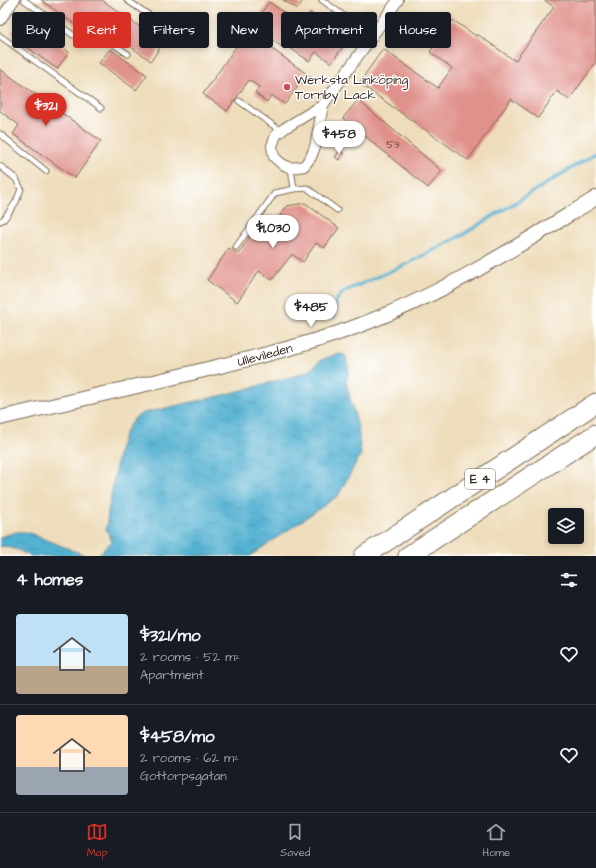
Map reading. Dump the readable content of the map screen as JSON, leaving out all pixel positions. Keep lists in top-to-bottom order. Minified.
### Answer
{"streets":{"highway":["E 4"],"main road":["Ullevileden"]},"places":["Werksta Linköping Tornby Lack"],"house_numbers":["53"],"page":{"chip":["Buy","Rent","Filters","New","Apartment","House"],"price":["$321","$458","$1,030","$485"],"heading":"4 homes","list":[{"name":"$321/mo","note":"2 rooms · 52 m² · Apartment"},{"name":"$458/mo","note":"2 rooms · 62 m² · Gottorpsgatan"}],"tabs":["Map","Saved","Home"]}}
